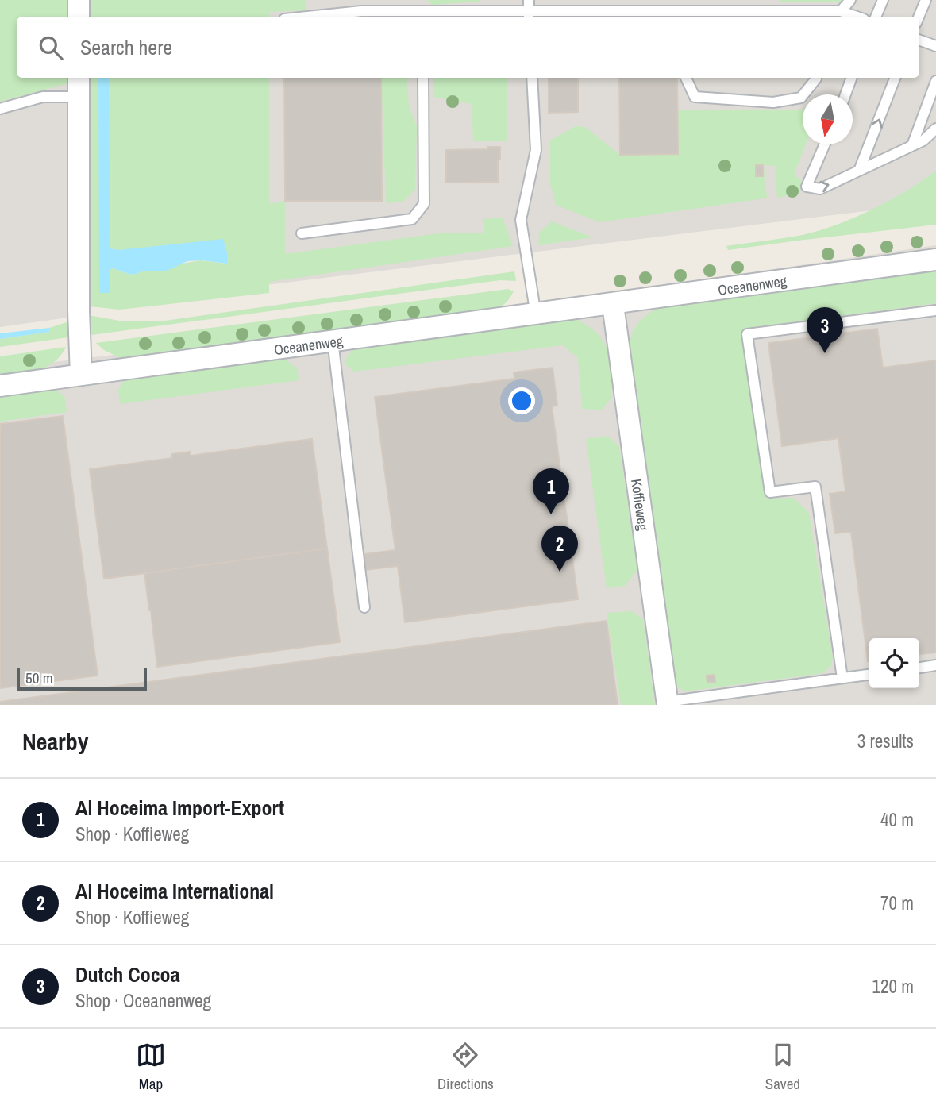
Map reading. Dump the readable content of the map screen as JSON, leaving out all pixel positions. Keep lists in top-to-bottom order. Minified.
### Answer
{"streets":{"street":["Oceanenweg","Koffieweg"]},"crossings":[["Oceanenweg","Koffieweg"]],"scale_bar":"50 m","north":"bottom","page":{"search":"Search here","pins":["3","1","2"],"scale":"50 m","heading":["Nearby","3 results"],"list":[{"mark":"1","name":"Al Hoceima Import-Export","note":"Shop · Koffieweg","value":"40 m"},{"mark":"2","name":"Al Hoceima International","note":"Shop · Koffieweg","value":"70 m"},{"mark":"3","name":"Dutch Cocoa","note":"Shop · Oceanenweg","value":"120 m"}],"nav":["Map","Directions","Saved"]}}
